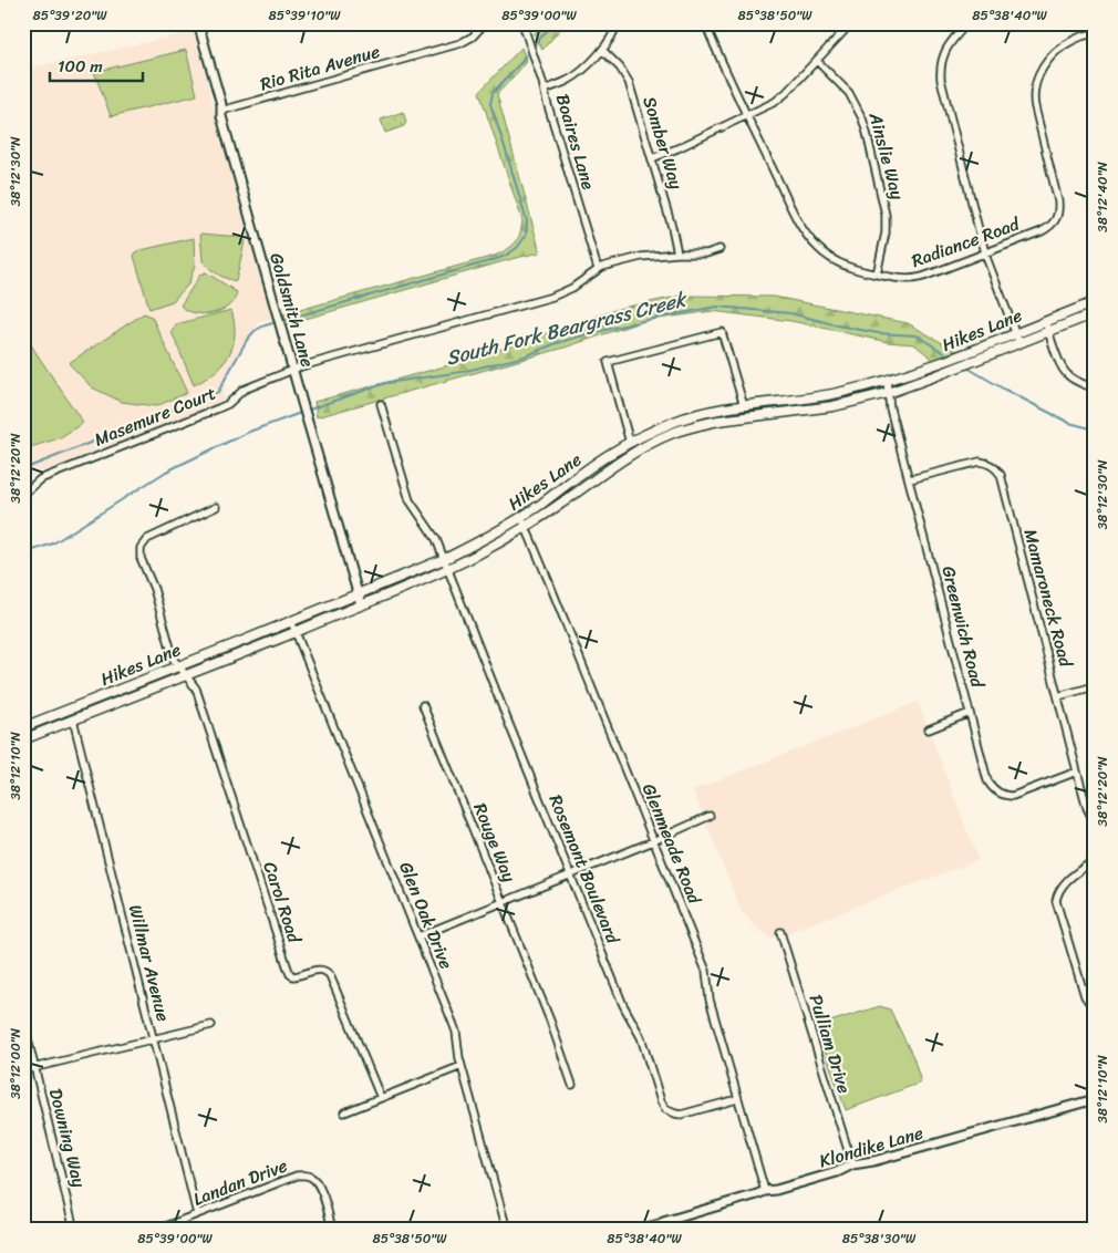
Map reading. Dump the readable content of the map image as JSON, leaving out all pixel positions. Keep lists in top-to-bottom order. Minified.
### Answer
{"streets":{"main road":["Hikes Lane"],"street":["Rio Rita Avenue","Boaires Lane","Somber Way","Ainslie Way","Radiance Road","Goldsmith Lane","Masemure Court","Mamaroneck Road","Greenwich Road","Rouge Way","Glenmeade Road","Rosemont Boulevard","Carol Road","Glen Oak Drive","Willmar Avenue","Pulliam Drive","Downing Way","Klondike Lane","Landan Drive"]},"crossings":[["Rio Rita Avenue","Goldsmith Lane"],["Boaires Lane","Masemure Court"],["Somber Way","Masemure Court"],["Ainslie Way","Radiance Road"],["Goldsmith Lane","Hikes Lane"],["Goldsmith Lane","Masemure Court"],["Hikes Lane","Greenwich Road"],["Hikes Lane","Glenmeade Road"],["Hikes Lane","Rosemont Boulevard"],["Hikes Lane","Carol Road"],["Hikes Lane","Glen Oak Drive"],["Hikes Lane","Willmar Avenue"],["Mamaroneck Road","Greenwich Road"],["Glenmeade Road","Rosemont Boulevard"],["Glenmeade Road","Klondike Lane"],["Willmar Avenue","Landan Drive"],["Pulliam Drive","Klondike Lane"]],"water":["South Fork Beargrass Creek"],"scale_bar":"100 m","coordinates":["85°39'20\"W","85°39'10\"W","85°39'00\"W","85°38'50\"W","85°38'40\"W","38°12'30\"N","38°12'40\"N","38°12'20\"N","38°12'10\"N","38°12'00\"N","85°38'30\"W"]}
